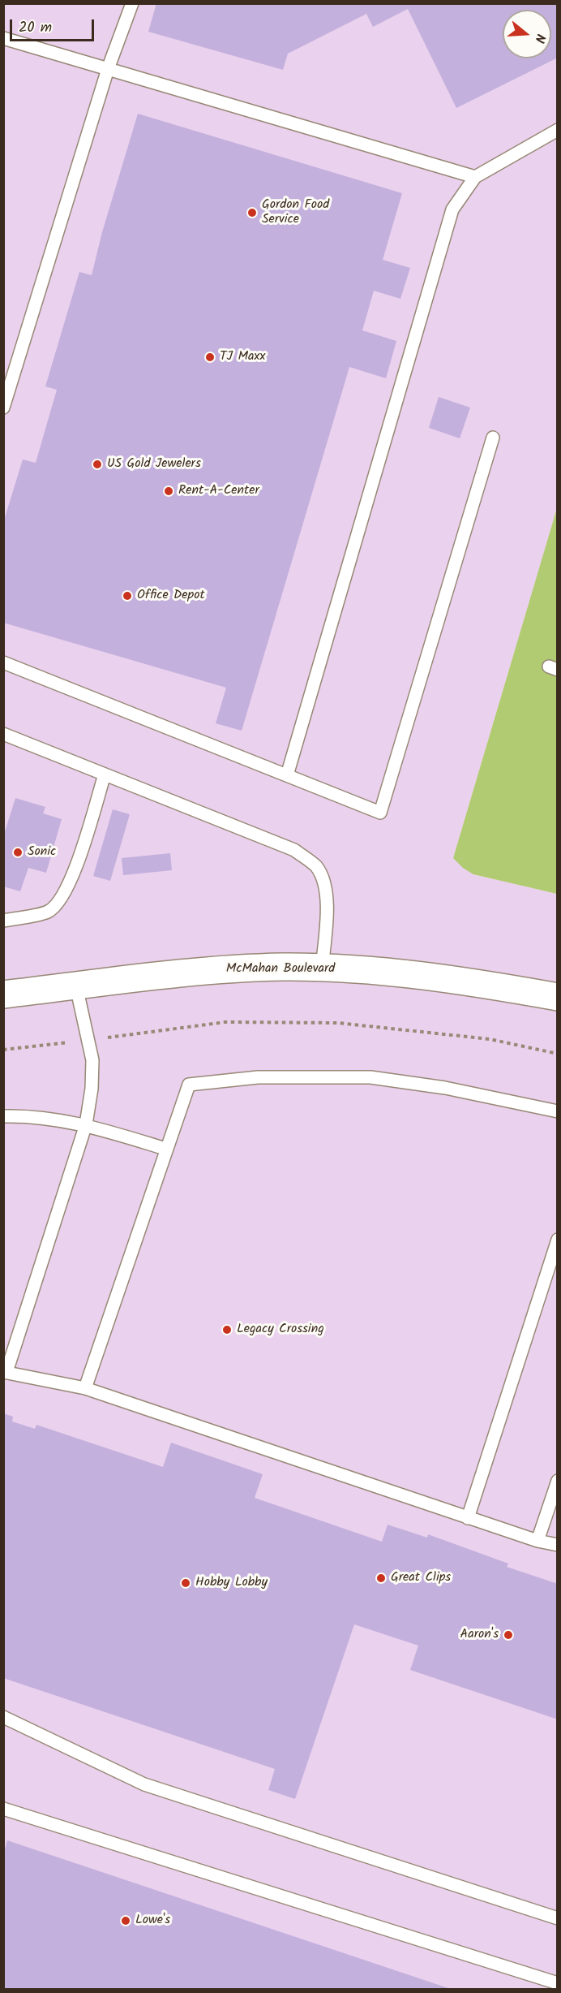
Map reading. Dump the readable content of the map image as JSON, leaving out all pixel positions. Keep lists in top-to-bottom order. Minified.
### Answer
{"streets":{"street":["McMahan Boulevard"]},"places":["Gordon Food Service","TJ Maxx","US Gold Jewelers","Rent-A-Center","Office Depot","Sonic","Legacy Crossing","Great Clips","Hobby Lobby","Aaron's","Lowe's"],"scale_bar":"20 m","north":"right"}
